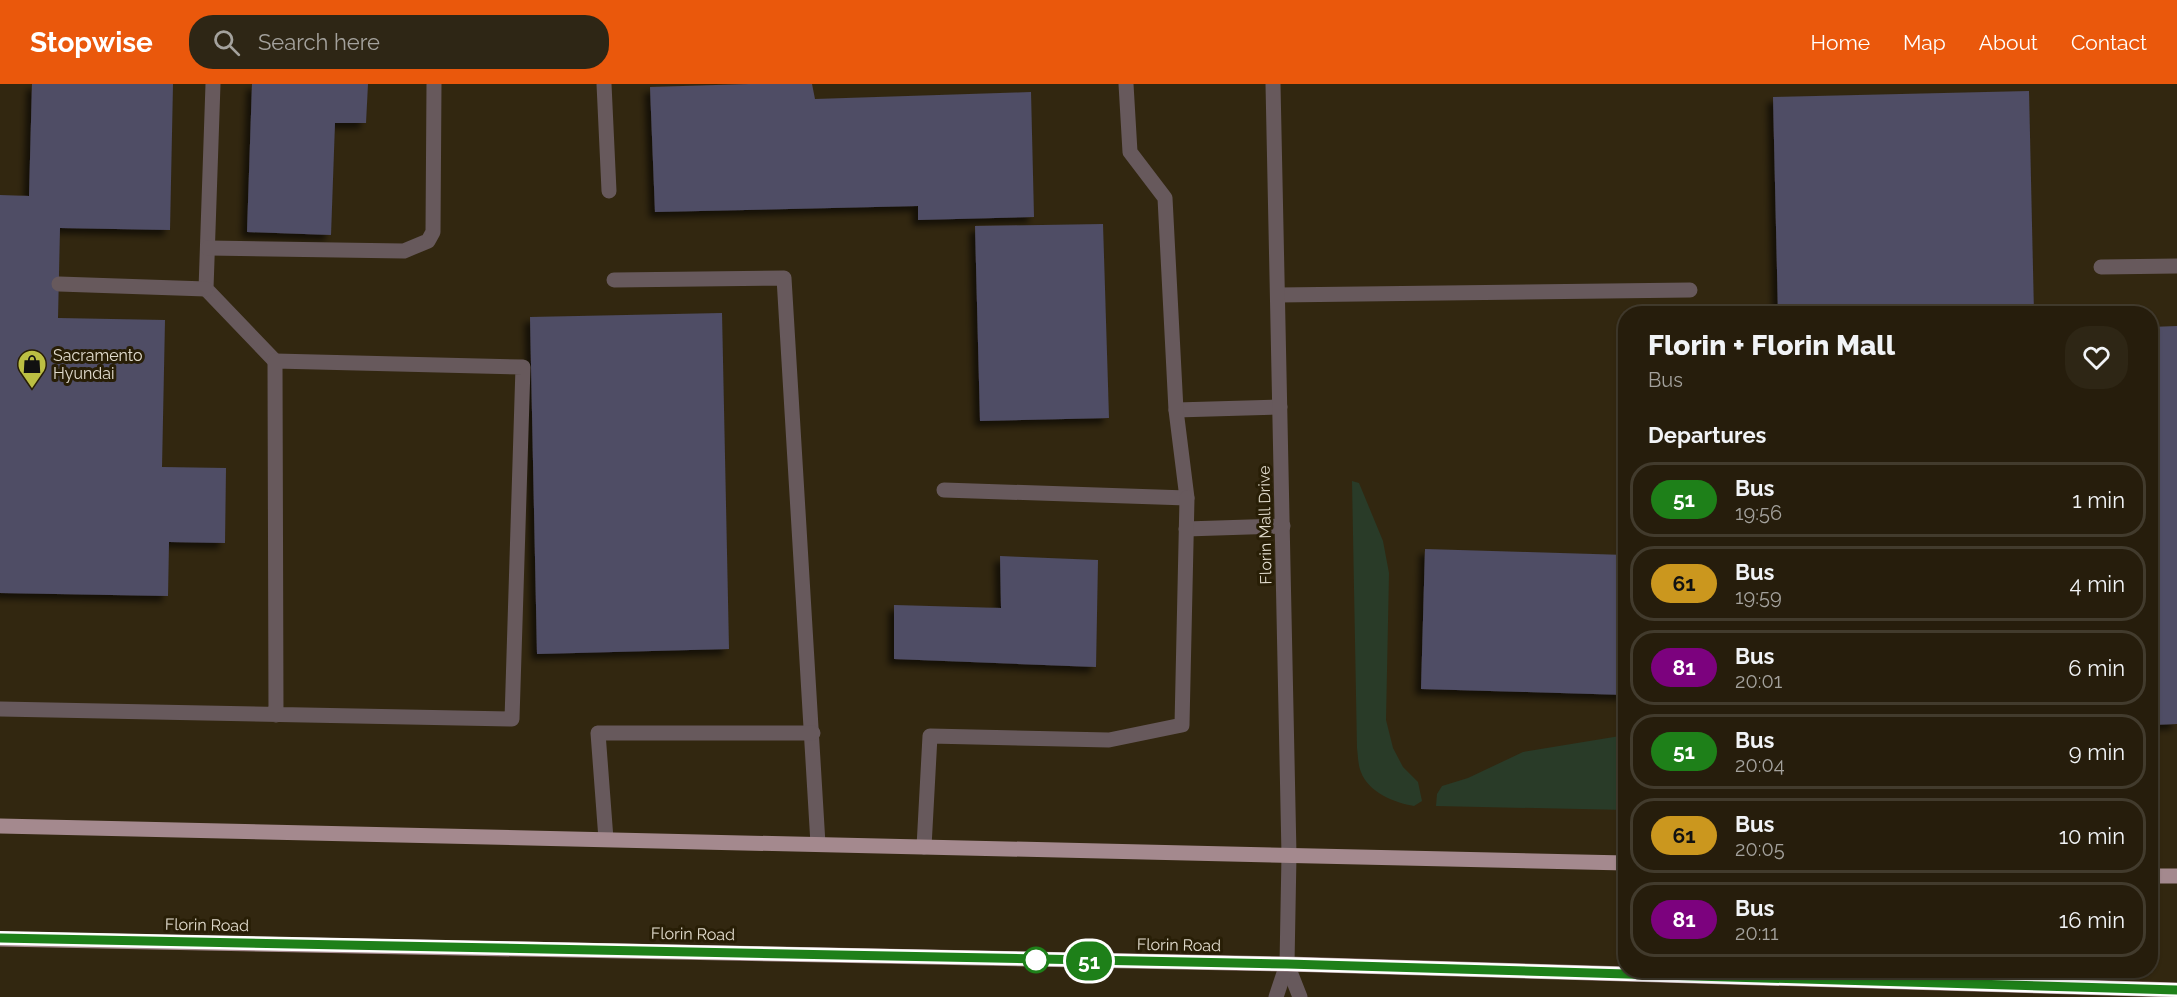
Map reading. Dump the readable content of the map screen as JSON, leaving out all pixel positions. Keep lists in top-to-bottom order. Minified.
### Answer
{"streets":{"main road":["Florin Road"],"street":["Florin Mall Drive"]},"crossings":[["Florin Mall Drive","Florin Road"]],"places":{"shop":["Sacramento Hyundai"]},"lines":["bus line 51"],"page":{"header":"Stopwise","search":"Search here","nav":["Home","Map","About","Contact"],"on_map":"51","heading":[["Florin + Florin Mall","Bus"],"Departures"],"list":[{"mark":"51","name":"Bus","note":"19:56","value":"1 min"},{"mark":"61","name":"Bus","note":"19:59","value":"4 min"},{"mark":"81","name":"Bus","note":"20:01","value":"6 min"},{"mark":"51","name":"Bus","note":"20:04","value":"9 min"},{"mark":"61","name":"Bus","note":"20:05","value":"10 min"},{"mark":"81","name":"Bus","note":"20:11","value":"16 min"}]}}
